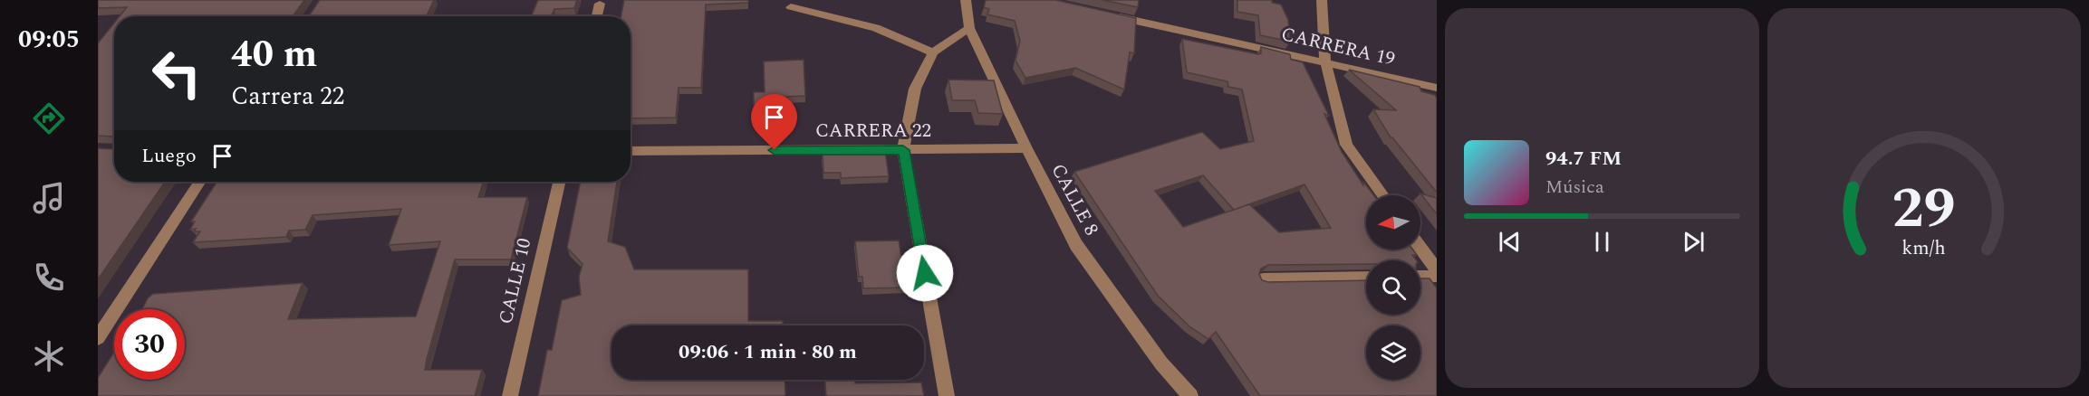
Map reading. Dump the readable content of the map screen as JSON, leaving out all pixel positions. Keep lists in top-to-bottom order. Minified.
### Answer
{"streets":{"street":["CARRERA 19","CARRERA 22","CALLE 8","CALLE 10"]},"crossings":[["CARRERA 22","CALLE 8"]],"north":"left","page":{"tabs":"09:05","turn":["40 m","Carrera 22"],"then":"Luego","song":["94.7 FM","Música"],"limit":"30","trip":"09:06 · 1 min · 80 m","gauge":["29","km/h"]}}
